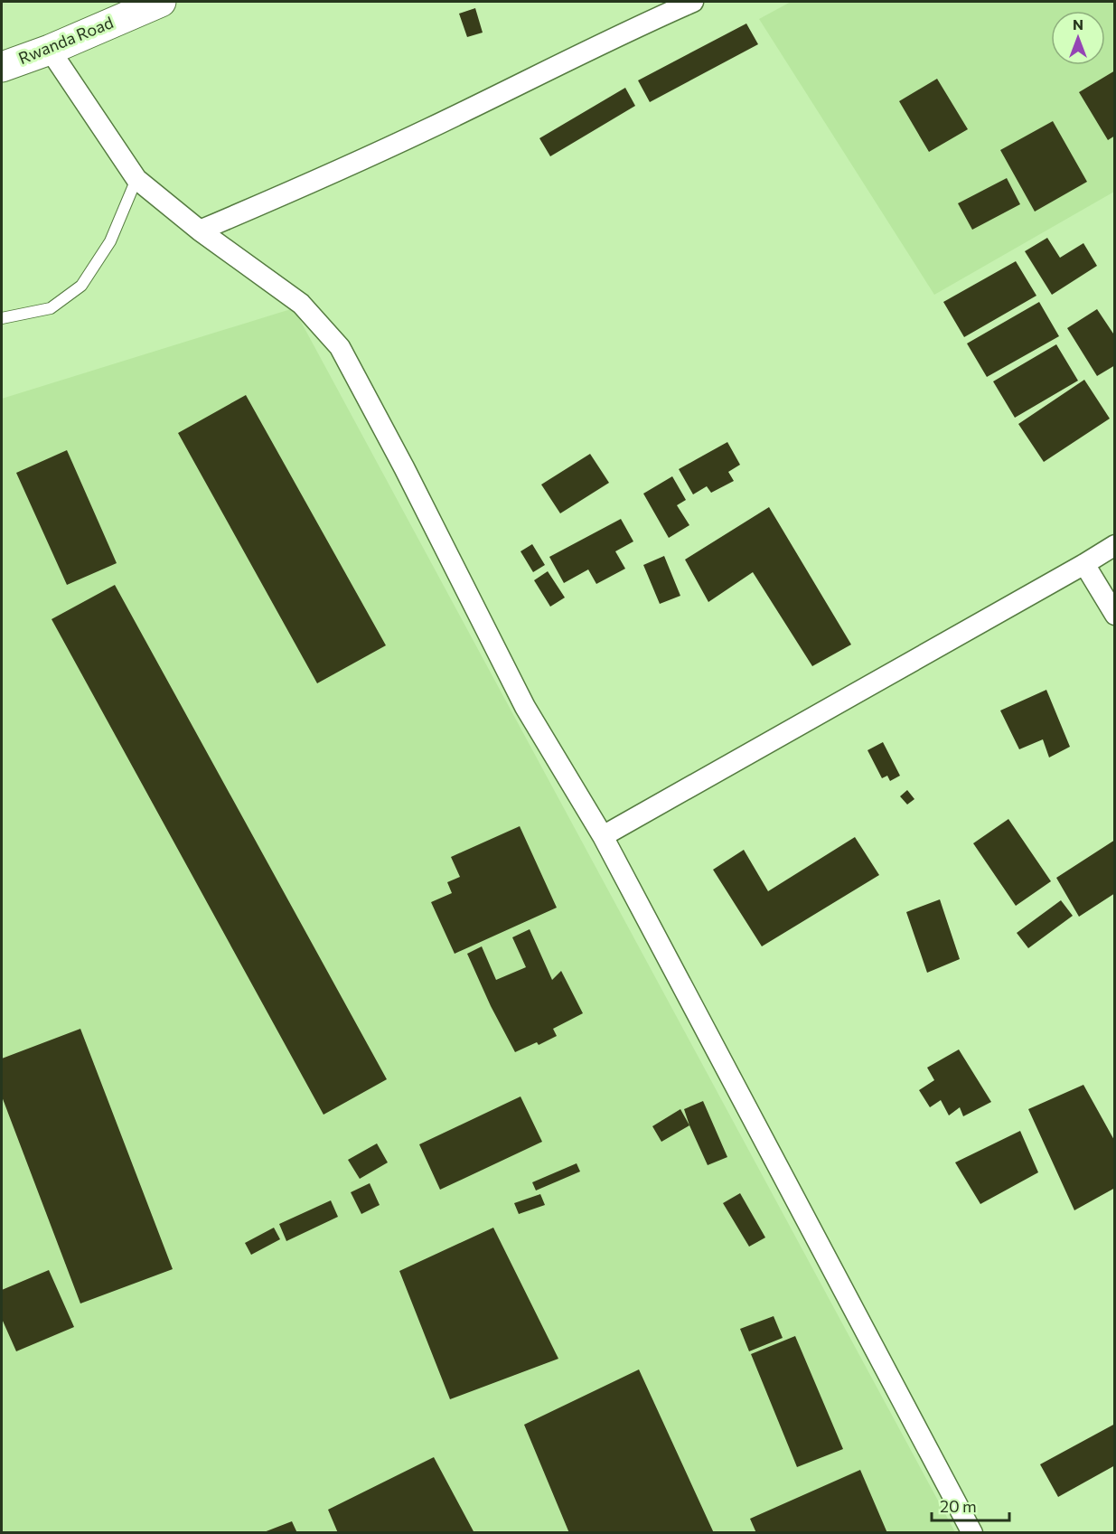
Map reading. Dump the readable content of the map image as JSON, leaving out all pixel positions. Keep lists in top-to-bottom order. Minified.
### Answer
{"streets":{"highway":["Rwanda Road"]},"scale_bar":"20 m","north":"top"}
